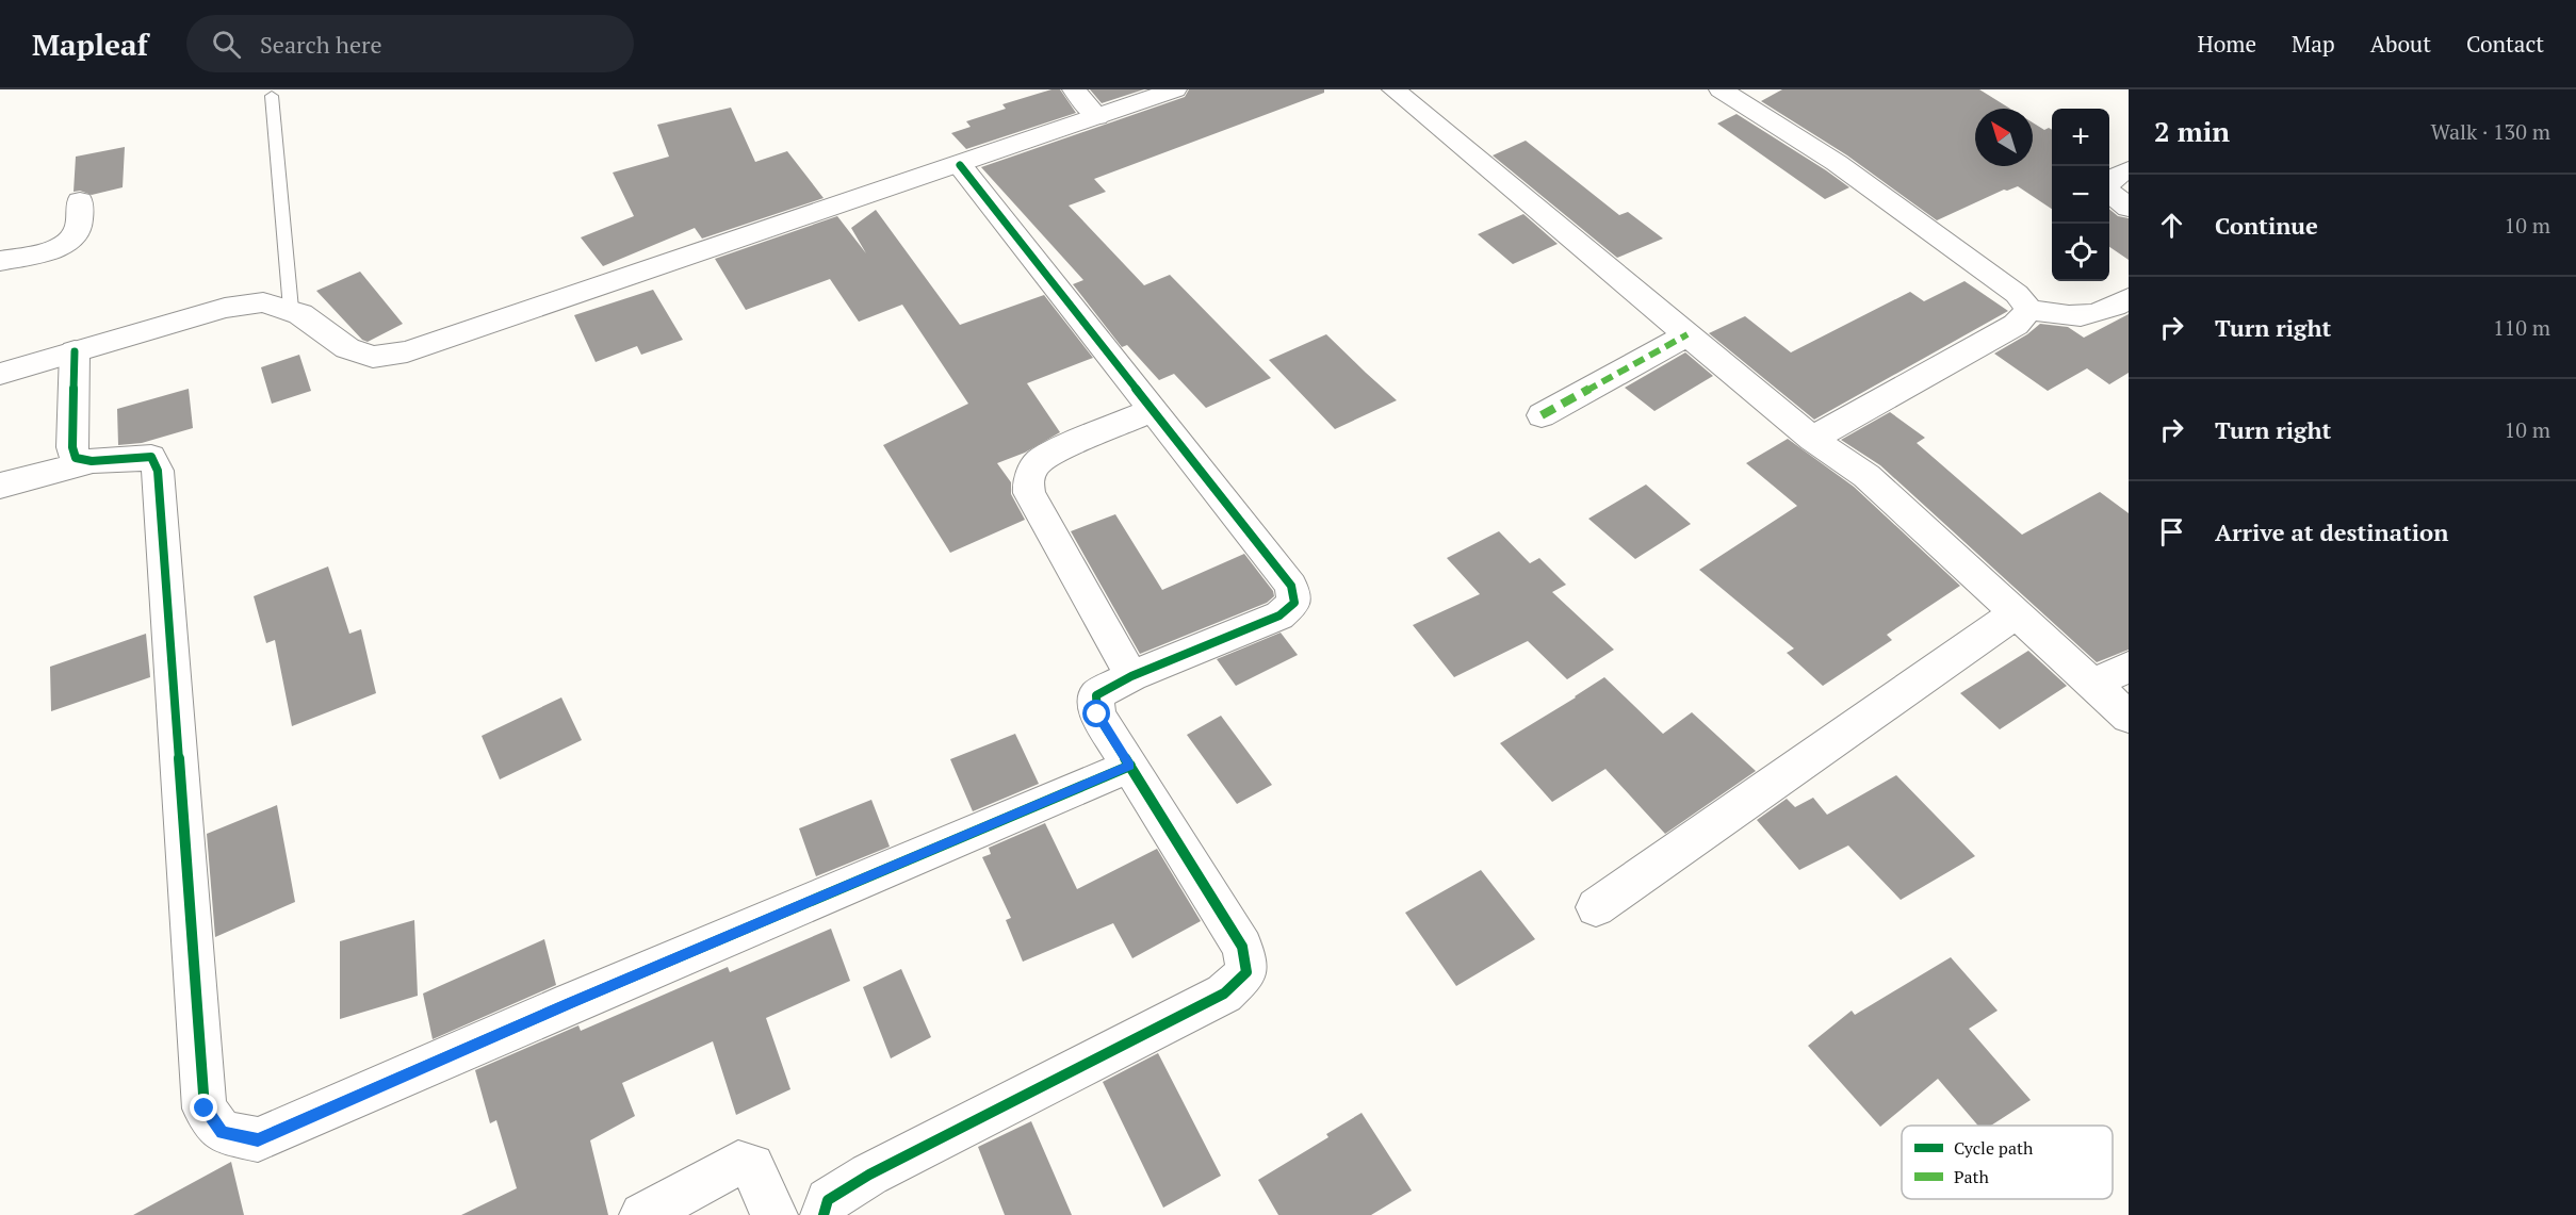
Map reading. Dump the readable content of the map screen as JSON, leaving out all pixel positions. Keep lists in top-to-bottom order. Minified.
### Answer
{"legend":["Cycle path","Path"],"north":"top left","page":{"header":"Mapleaf","search":"Search here","nav":["Home","Map","About","Contact"],"heading":["2 min","Walk · 130 m"],"map_buttons":["+","−"],"list":[["Continue","10 m"],["Turn right","110 m"],["Turn right","10 m"],"Arrive at destination"]}}
